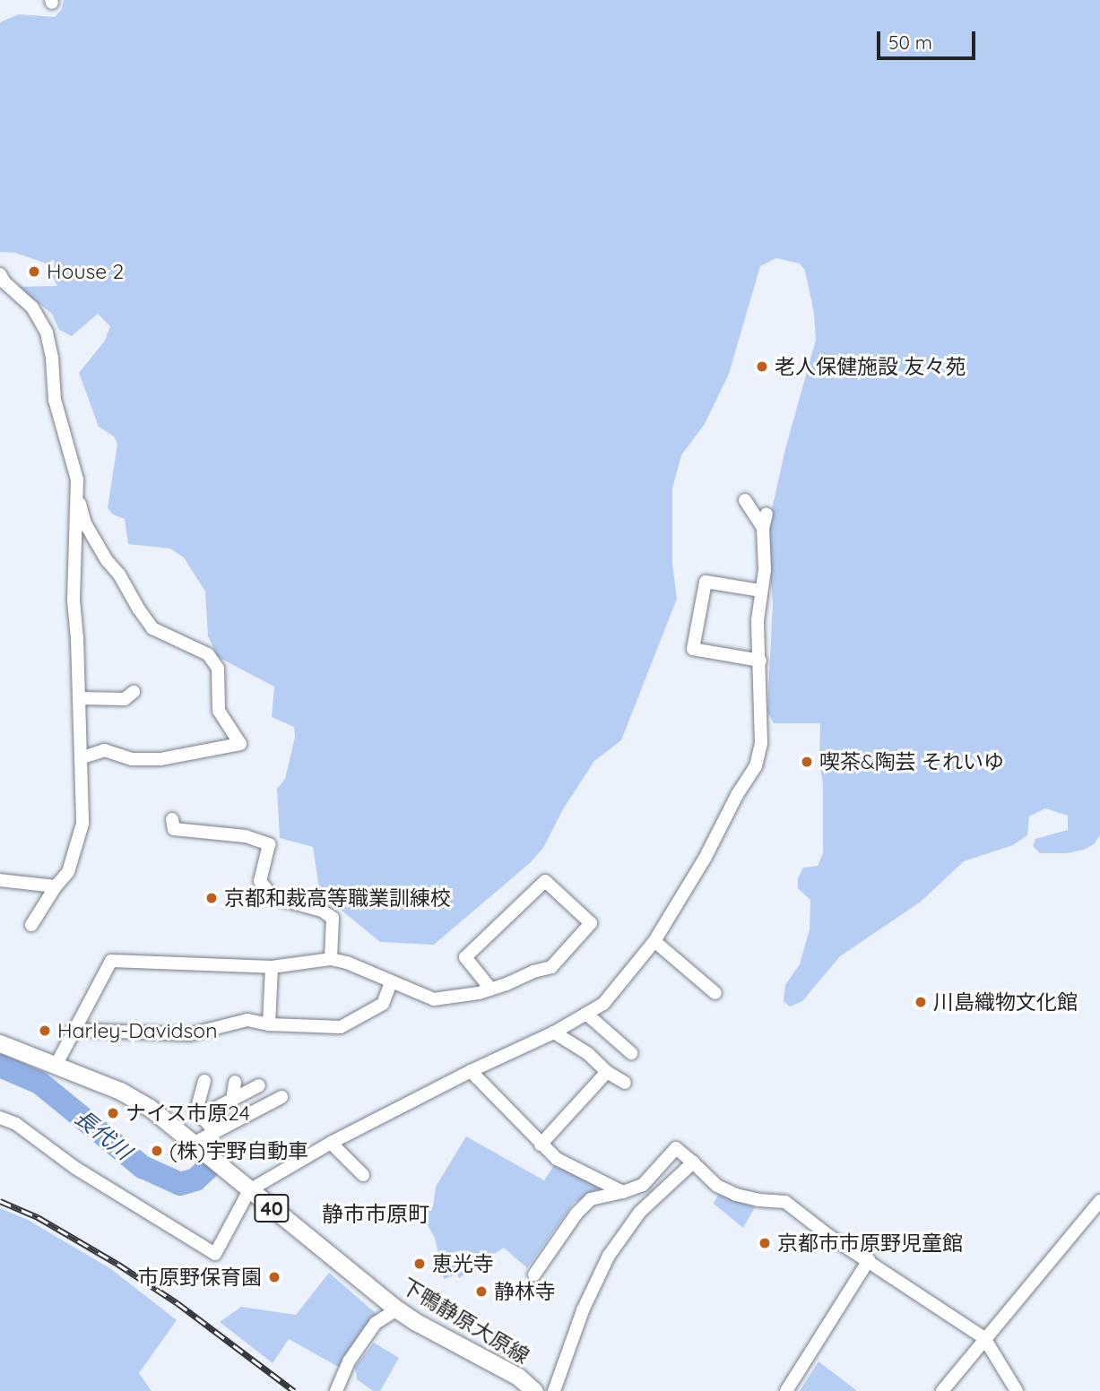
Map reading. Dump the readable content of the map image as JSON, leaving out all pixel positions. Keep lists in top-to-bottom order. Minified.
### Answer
{"streets":{"main road":["40","下鴨静原大原線"]},"districts":["静市市原町"],"water":["長代川"],"places":["House 2","老人保健施設 友々苑","喫茶&陶芸 それいゆ","京都和裁高等職業訓練校","川島織物文化館","Harley-Davidson","ナイス市原24","(株)宇野自動車","京都市市原野児童館","恵光寺","市原野保育園","静林寺"],"scale_bar":"50 m"}
